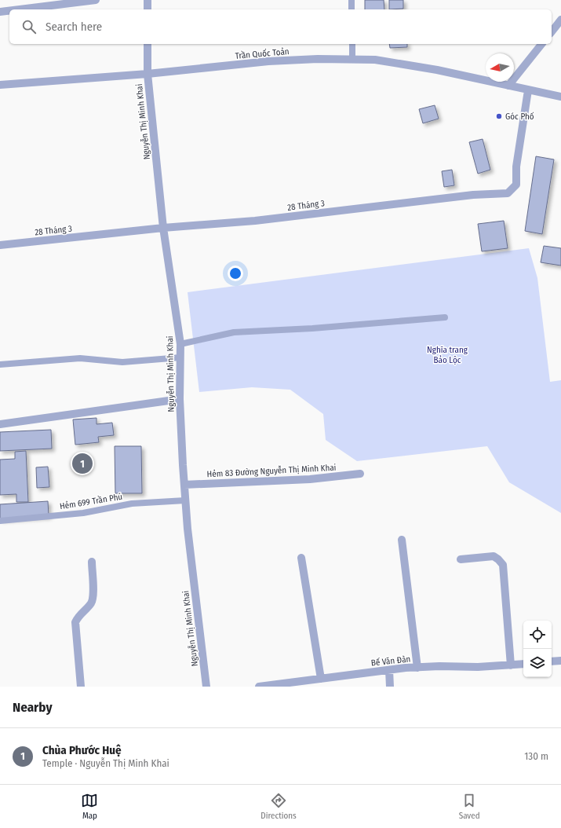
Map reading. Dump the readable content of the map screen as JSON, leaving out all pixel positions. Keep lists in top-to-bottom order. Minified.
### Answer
{"streets":{"street":["Trần Quốc Toản","Nguyễn Thị Minh Khai","28 Tháng 3","Hẻm 83 Đường Nguyễn Thị Minh Khai","Bế Văn Đàn"],"lane":["Hẻm 699 Trần Phú"]},"crossings":[["Trần Quốc Toản","Nguyễn Thị Minh Khai"],["Trần Quốc Toản","28 Tháng 3"],["Nguyễn Thị Minh Khai","28 Tháng 3"],["Nguyễn Thị Minh Khai","Hẻm 83 Đường Nguyễn Thị Minh Khai"],["Nguyễn Thị Minh Khai","Hẻm 699 Trần Phú"]],"parks":["Nghĩa trang Bảo Lộc"],"places":["Góc Phố"],"north":"left","page":{"search":"Search here","pins":"1","heading":"Nearby","list":[{"mark":"1","name":"Chùa Phước Huệ","note":"Temple · Nguyễn Thị Minh Khai","value":"130 m"}],"nav":["Map","Directions","Saved"]}}
